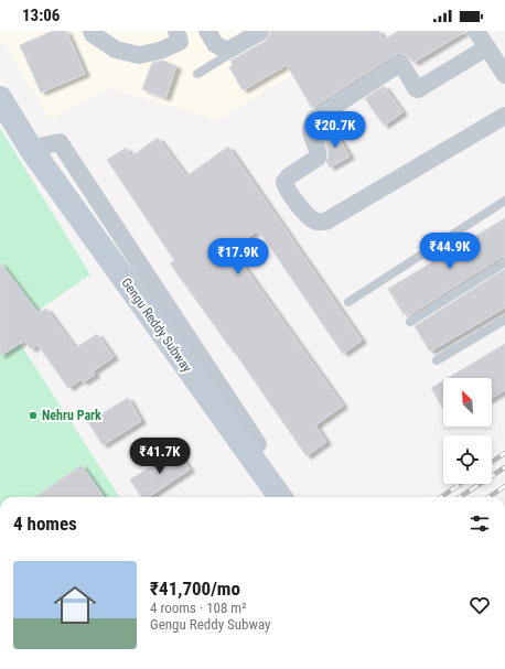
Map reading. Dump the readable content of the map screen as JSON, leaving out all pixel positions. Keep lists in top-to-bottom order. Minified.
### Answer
{"streets":{"main road":["Gengu Reddy Subway"]},"places":["Nehru Park"],"north":"top left","page":{"status":"13:06","price":["₹20.7K","₹44.9K","₹17.9K","₹41.7K"],"heading":"4 homes","list":[{"name":"₹41,700/mo","note":"4 rooms · 108 m² · Gengu Reddy Subway"}]}}
